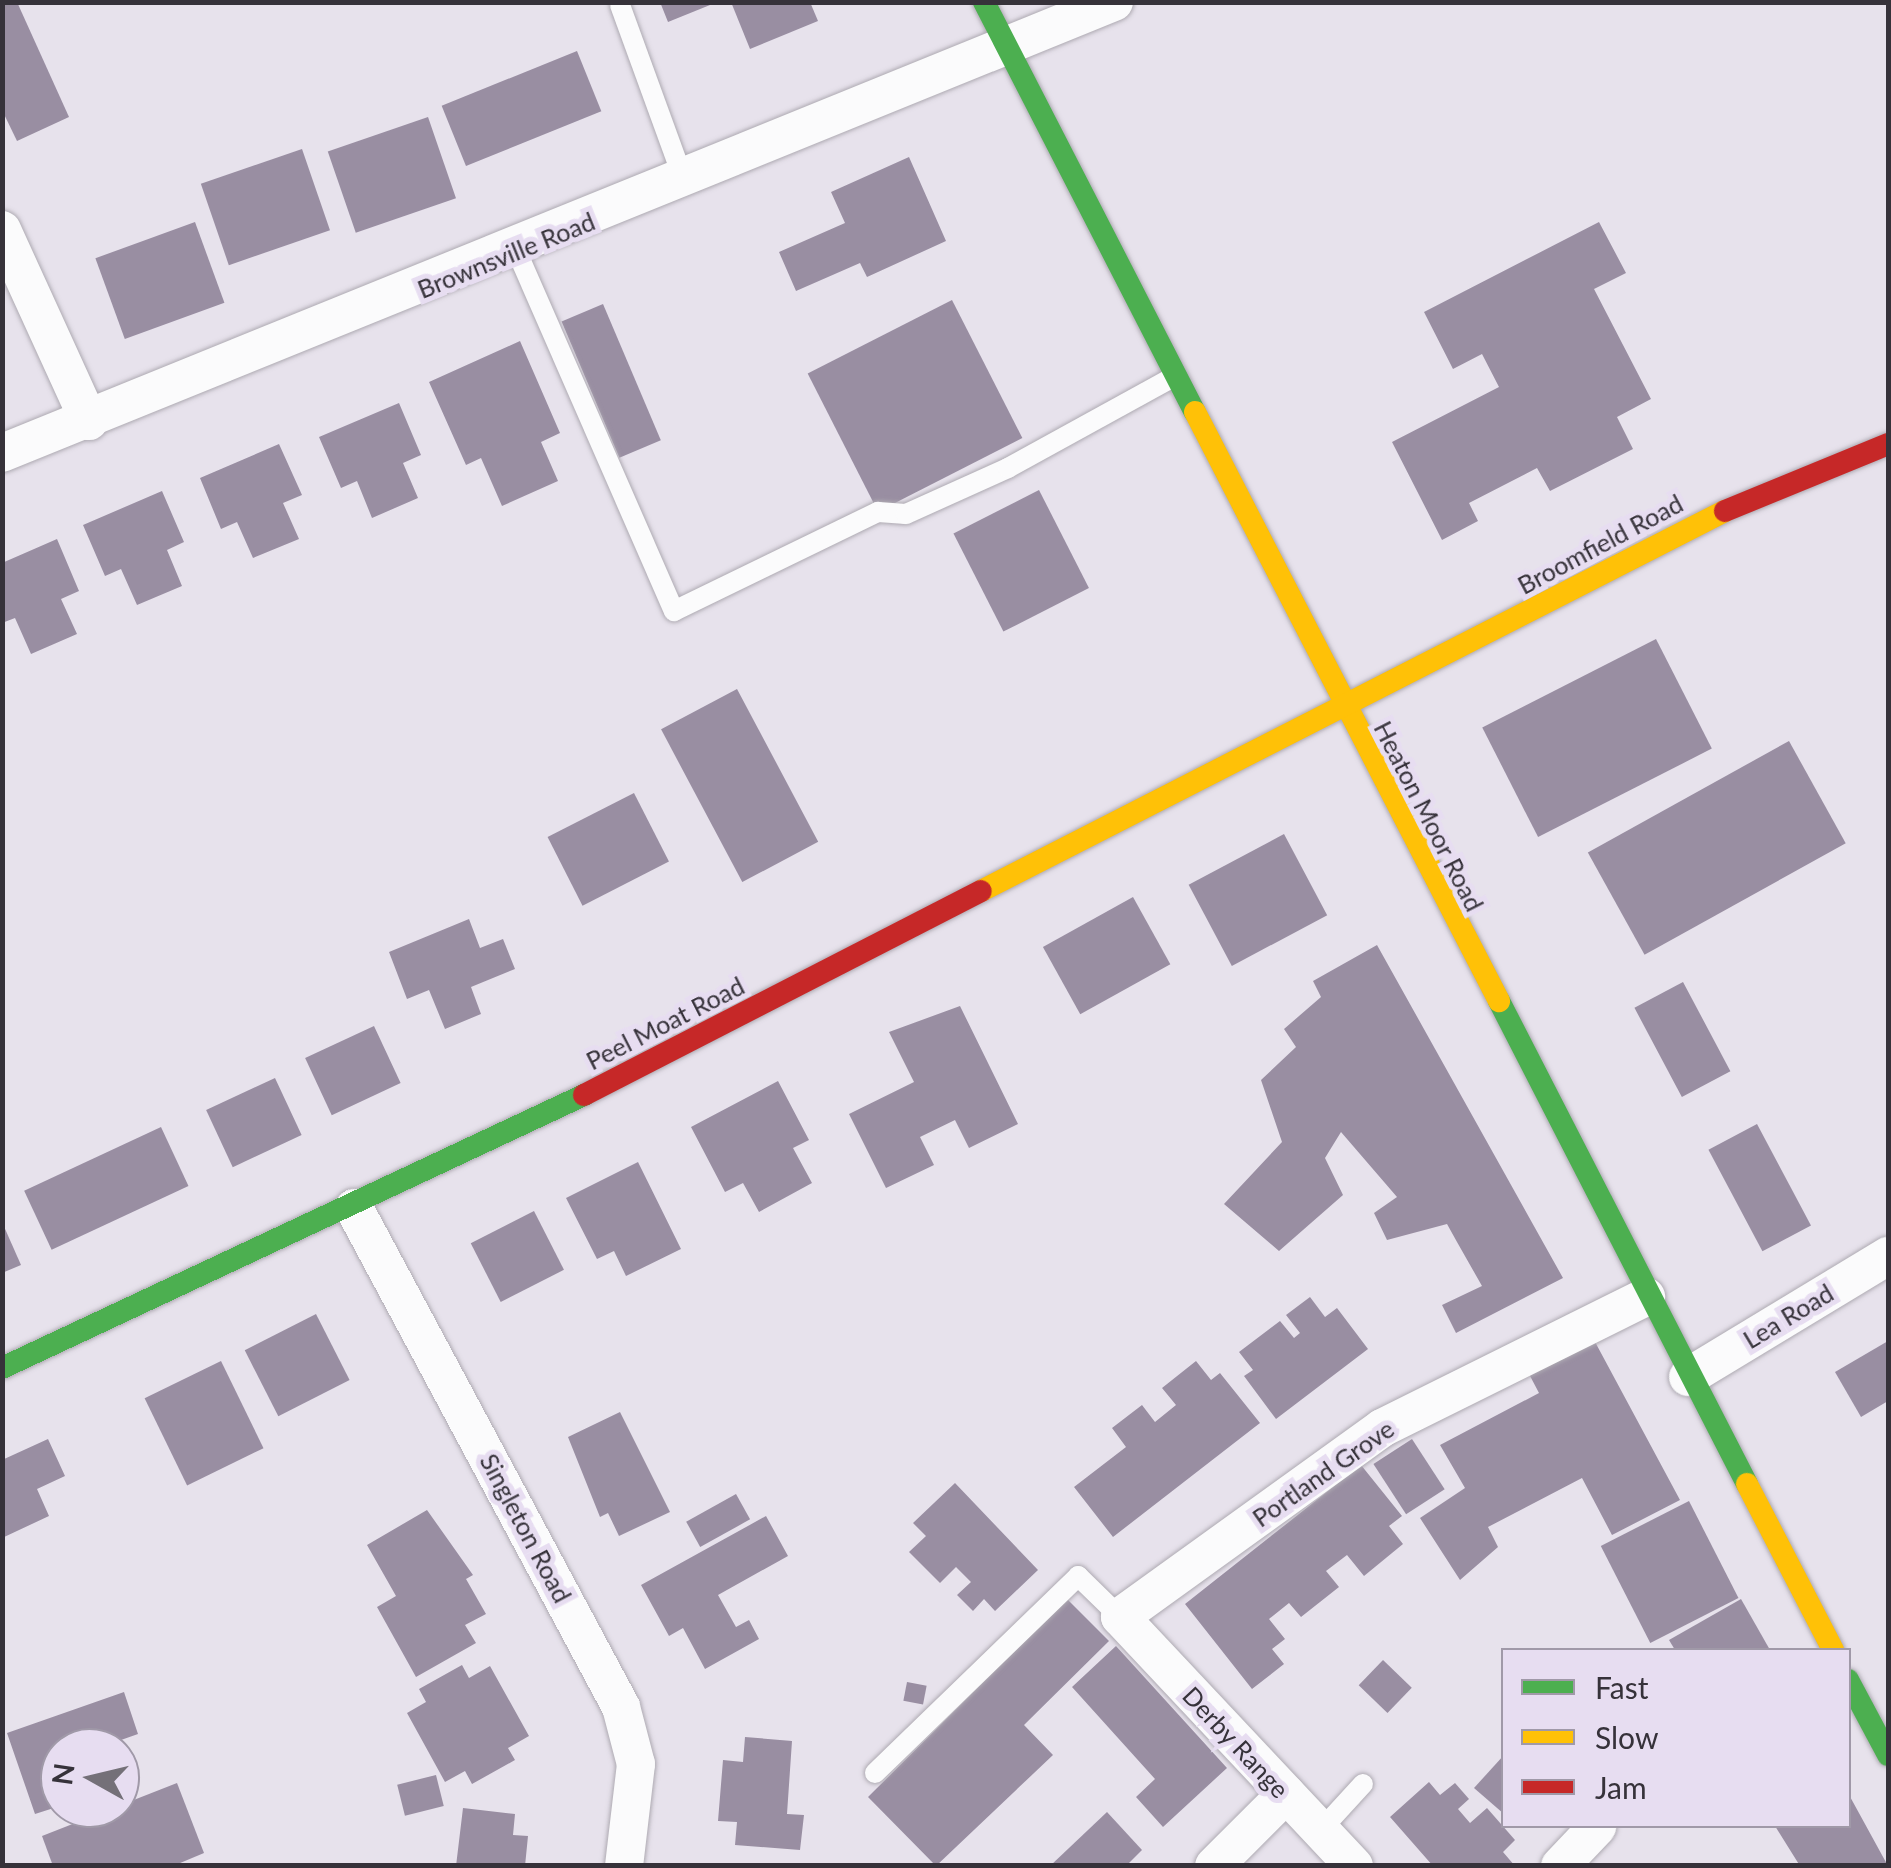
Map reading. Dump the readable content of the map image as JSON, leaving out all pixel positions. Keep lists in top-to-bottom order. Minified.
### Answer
{"streets":{"street":["Brownsville Road","Broomfield Road","Heaton Moor Road","Peel Moat Road","Lea Road","Portland Grove","Singleton Road","Derby Range"]},"crossings":[["Brownsville Road","Heaton Moor Road"],["Broomfield Road","Heaton Moor Road"],["Broomfield Road","Peel Moat Road"],["Heaton Moor Road","Peel Moat Road"],["Heaton Moor Road","Lea Road"],["Heaton Moor Road","Portland Grove"],["Peel Moat Road","Singleton Road"],["Portland Grove","Derby Range"]],"legend":["Fast","Slow","Jam"],"north":"left"}
